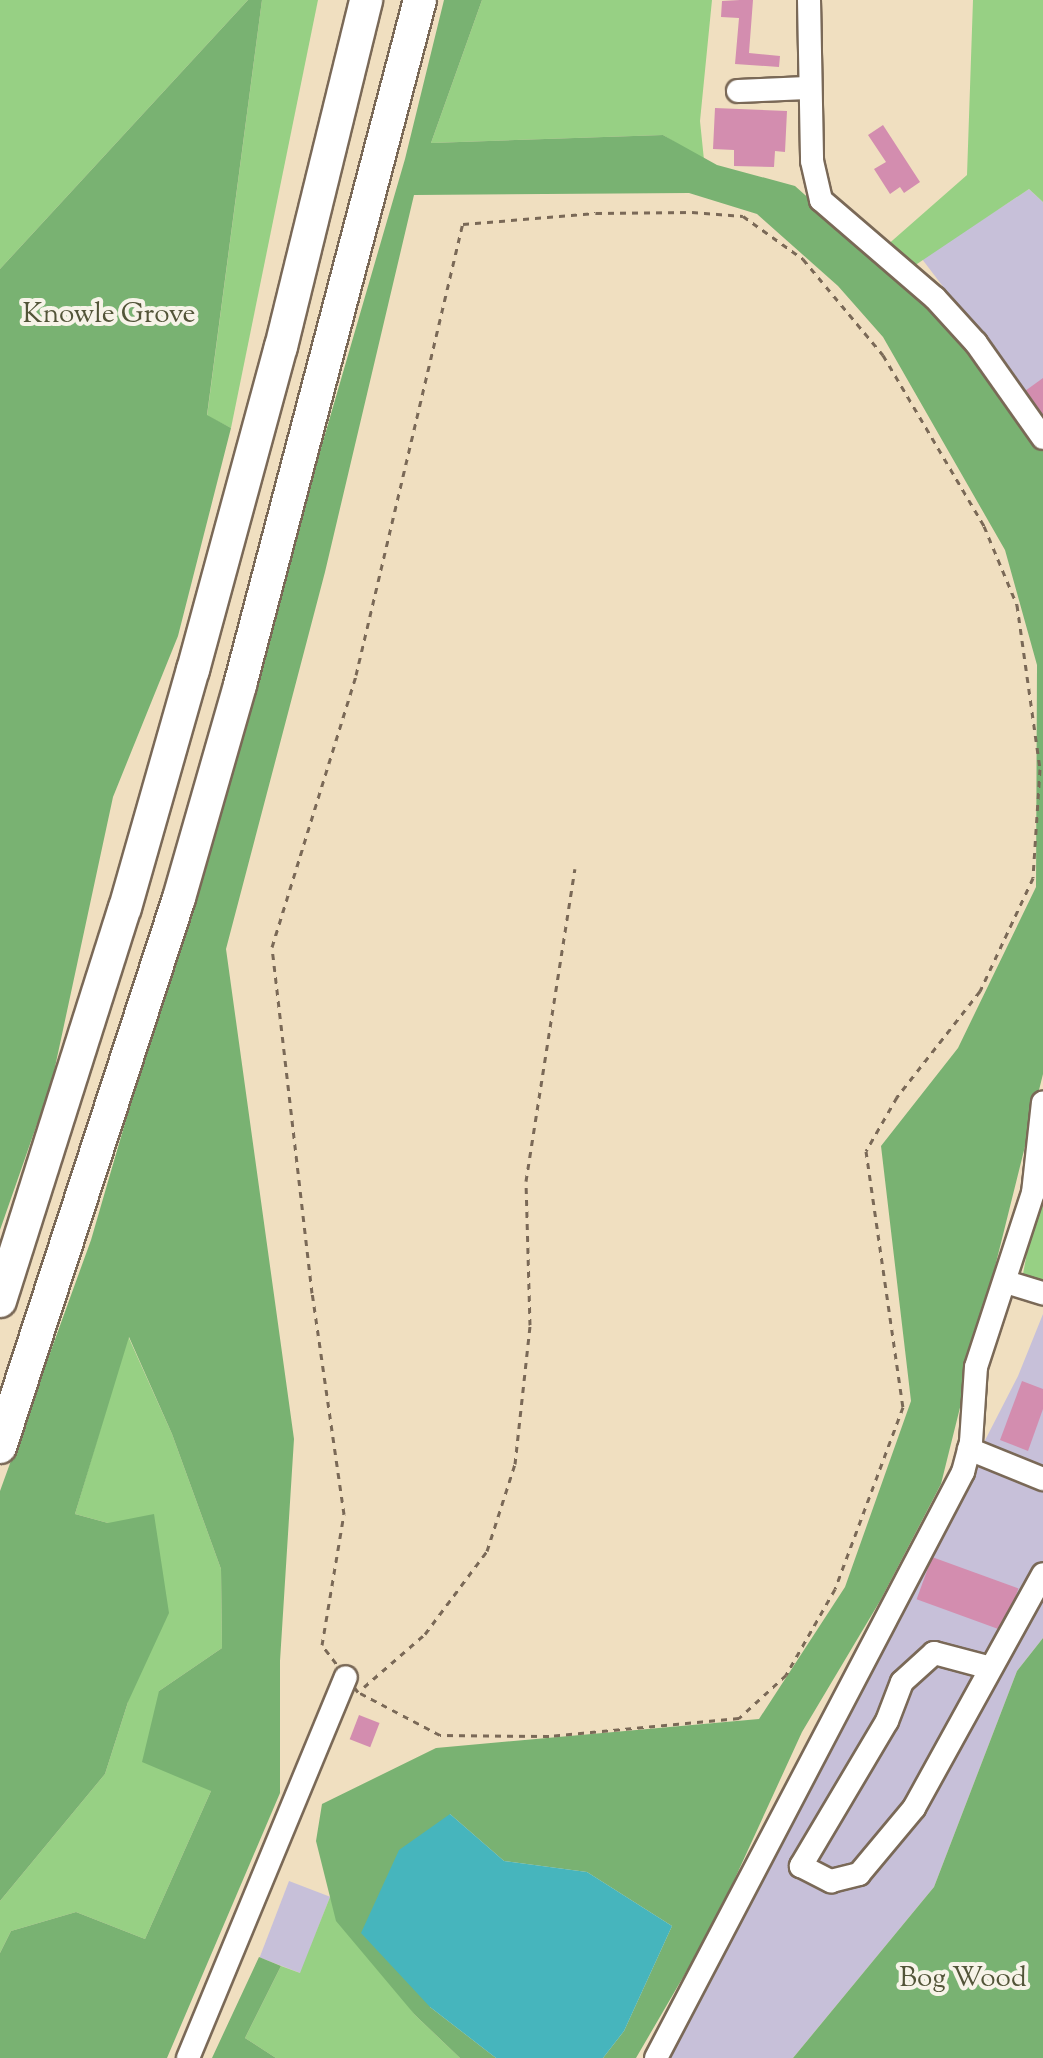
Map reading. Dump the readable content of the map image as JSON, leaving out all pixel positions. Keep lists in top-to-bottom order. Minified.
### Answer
{"parks":["Knowle Grove","Bog Wood"]}
